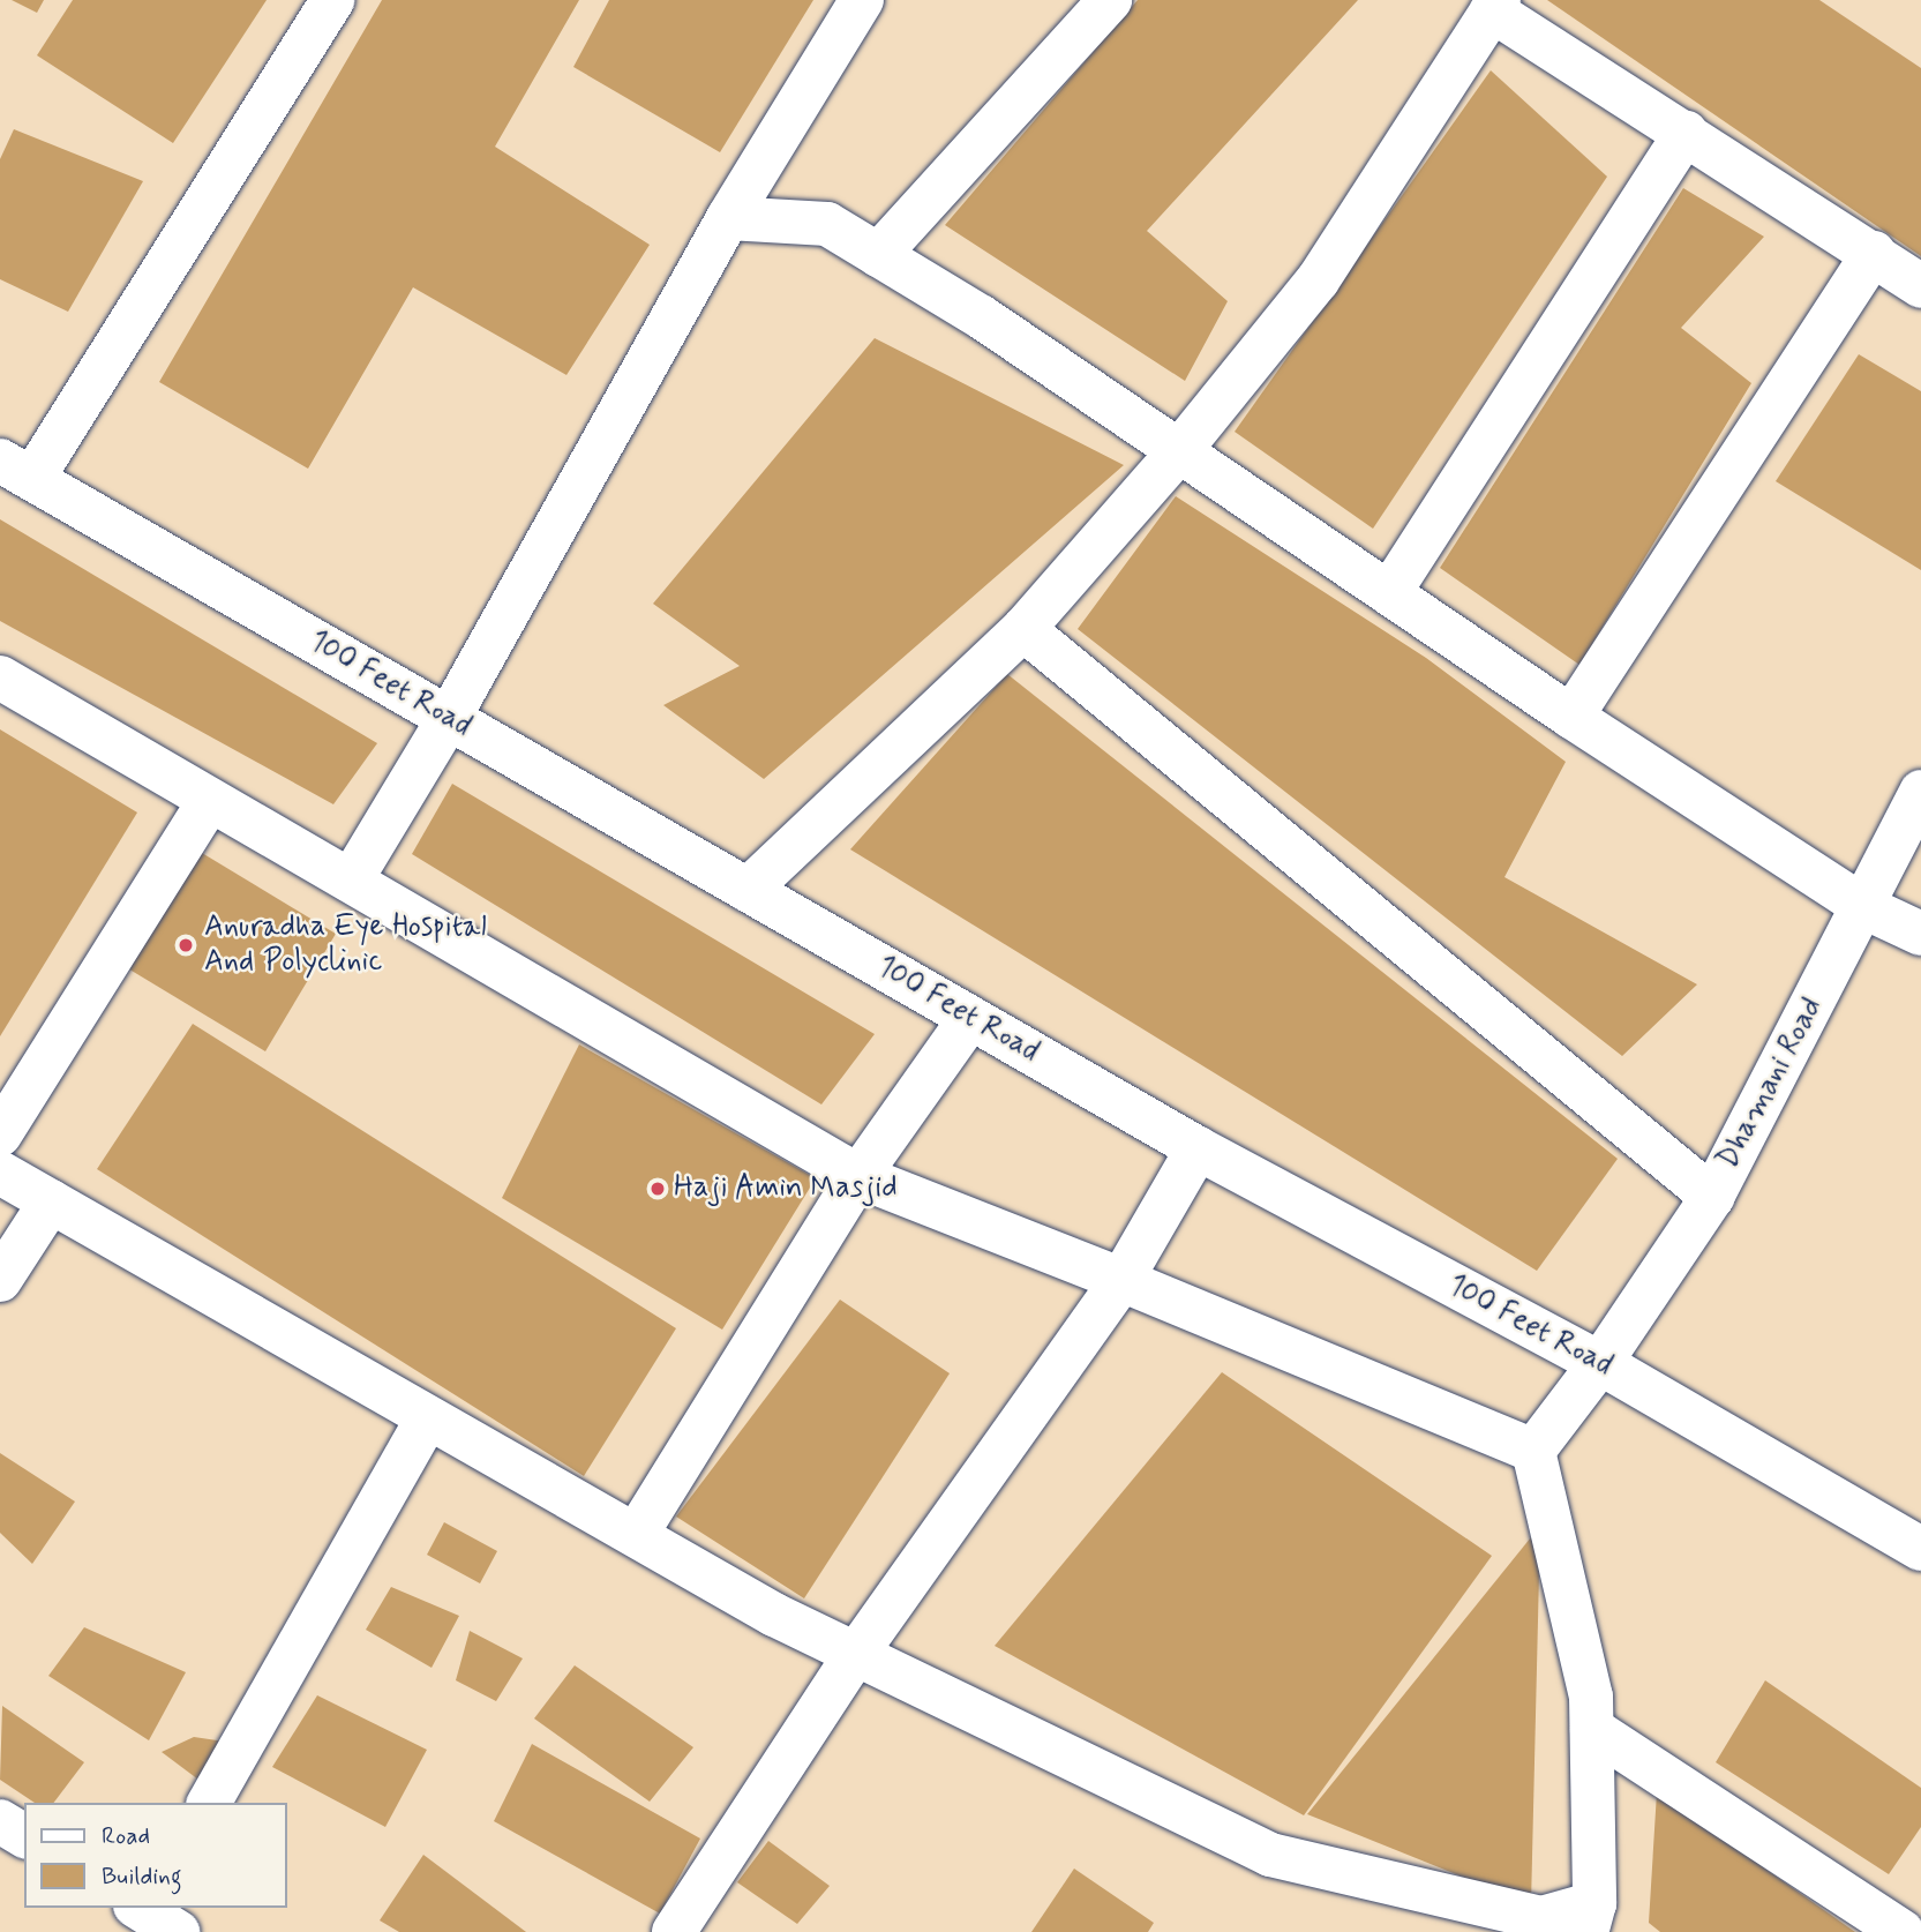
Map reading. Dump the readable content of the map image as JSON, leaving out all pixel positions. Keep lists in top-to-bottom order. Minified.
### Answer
{"streets":{"street":["100 Feet Road","Dhamani Road"]},"crossings":[["100 Feet Road","Dhamani Road"]],"places":["Anuradha Eye Hospital And Polyclinic","Haji Amin Masjid"],"legend":["Road","Building"]}
